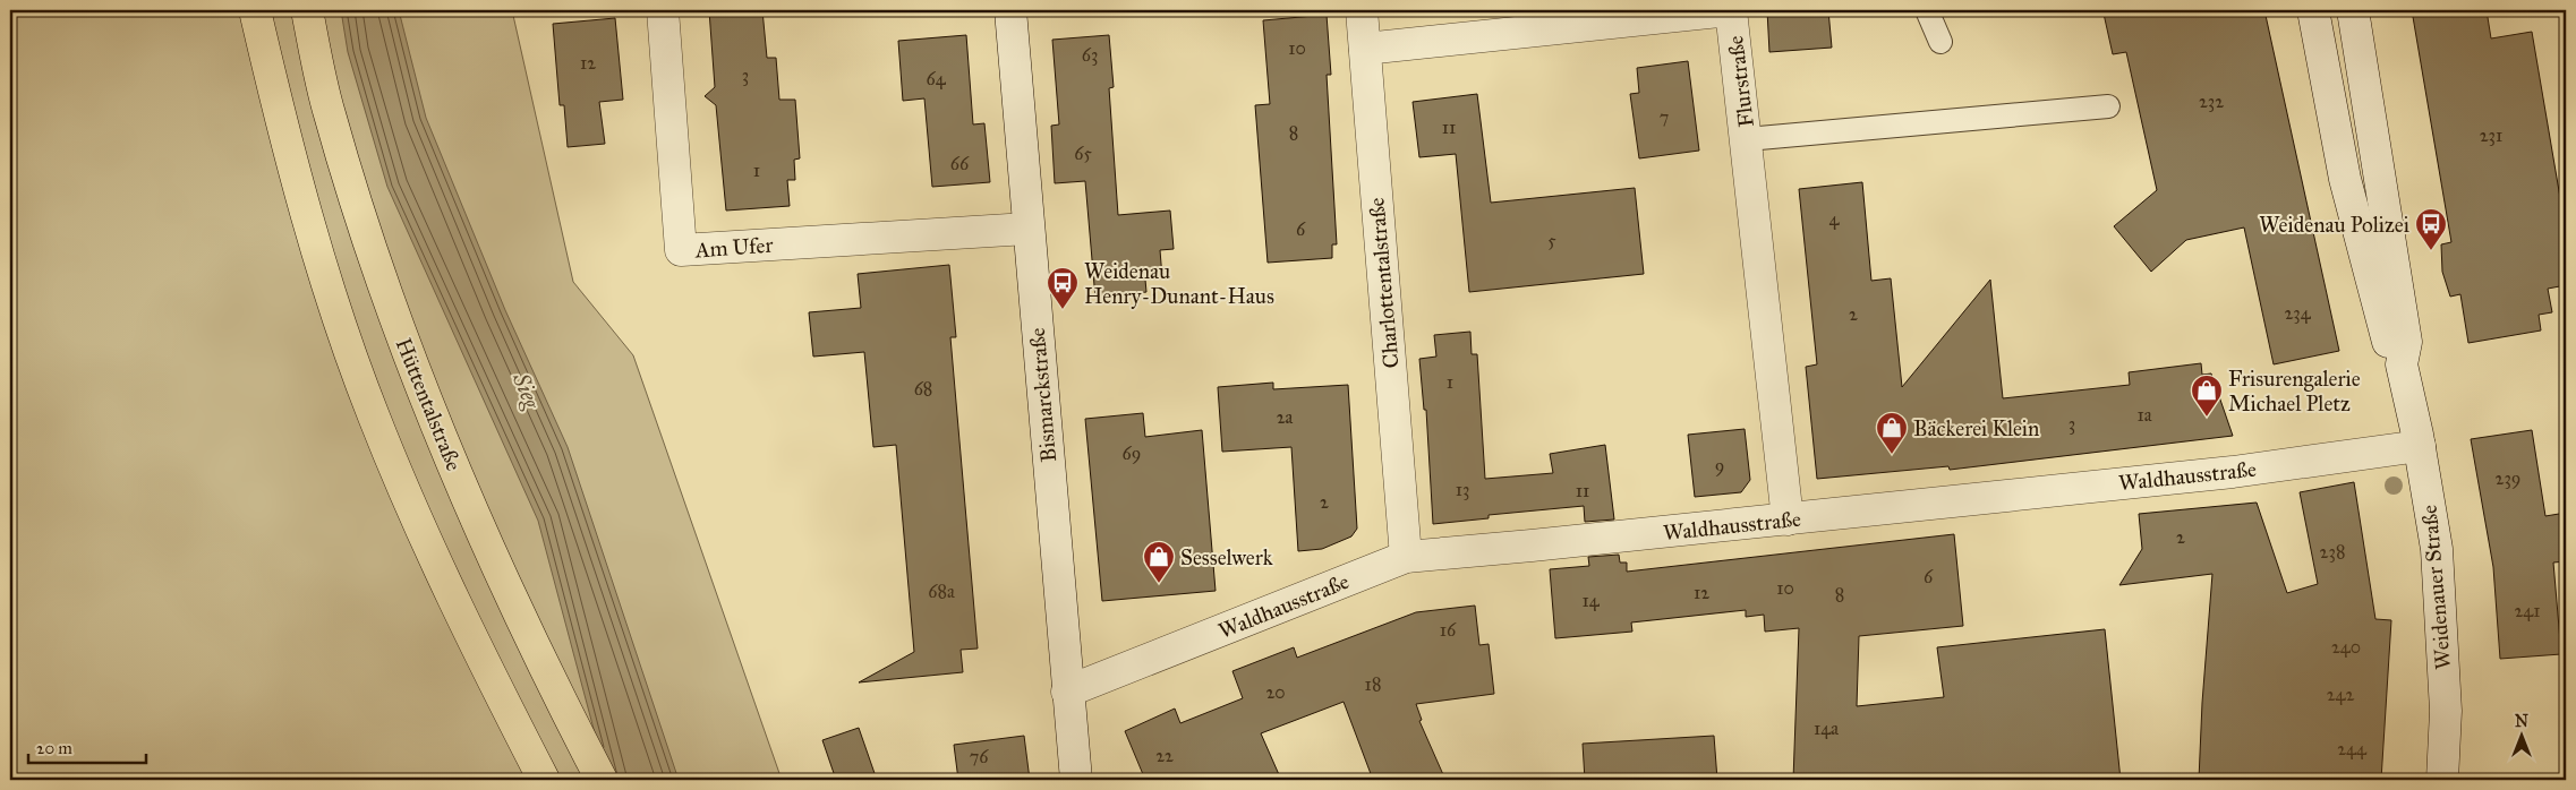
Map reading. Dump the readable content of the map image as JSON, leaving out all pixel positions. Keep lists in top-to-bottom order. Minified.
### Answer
{"streets":{"highway":["Hüttentalstraße"],"street":["Flurstraße","Am Ufer","Charlottentalstraße","Bismarckstraße","Waldhausstraße","Weidenauer Straße"]},"crossings":[["Flurstraße","Charlottentalstraße"],["Flurstraße","Waldhausstraße"],["Am Ufer","Bismarckstraße"],["Charlottentalstraße","Waldhausstraße"],["Bismarckstraße","Waldhausstraße"],["Waldhausstraße","Weidenauer Straße"]],"water":["Sieg"],"places":{"bus stop":["Weidenau Polizei","Weidenau Henry-Dunant-Haus"],"shop":["Frisurengalerie Michael Pletz","Bäckerei Klein","Sesselwerk"]},"house_numbers":["10","63","12","3","64","232","7","11","8","231","65","66","1","4","6","5","234","2","1","68","1a","2a","3","69","9","239","13","11","2","2","238","6","10","68a","12","8","14","241","16","240","18","20","242","14a","244","22","76"],"scale_bar":"20 m","north":"top"}
